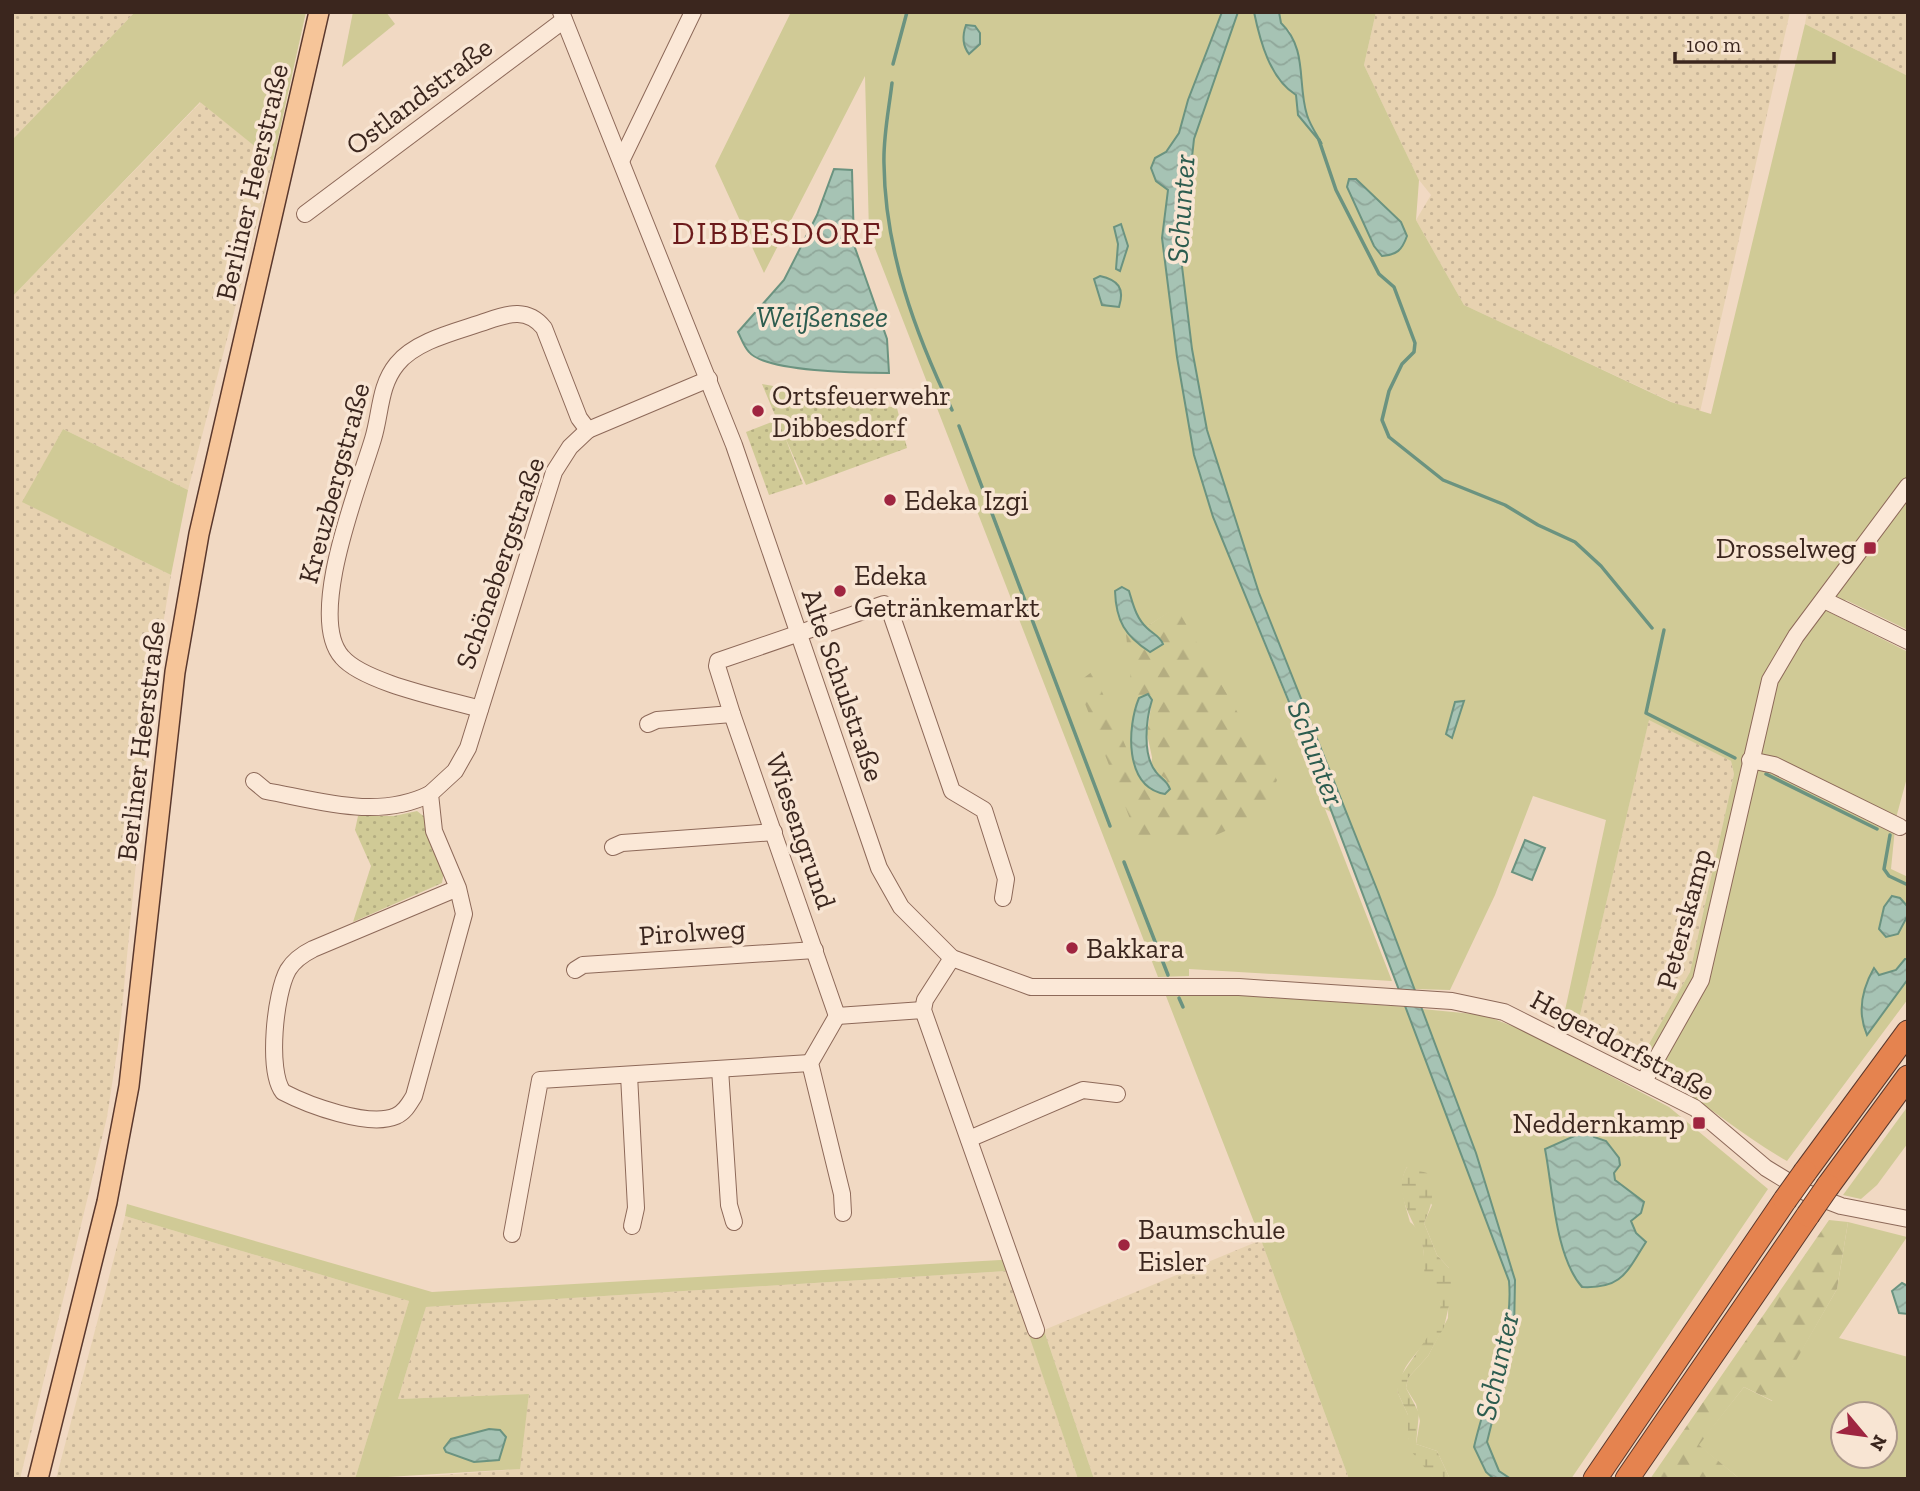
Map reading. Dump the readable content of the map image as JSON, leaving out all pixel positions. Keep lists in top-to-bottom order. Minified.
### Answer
{"streets":{"main road":["Berliner Heerstraße"],"street":["Ostlandstraße","Kreuzbergstraße","Schönebergstraße","Alte Schulstraße","Wiesengrund","Peterskamp","Pirolweg","Hegerdorfstraße"]},"crossings":[["Ostlandstraße","Alte Schulstraße"],["Kreuzbergstraße","Schönebergstraße"],["Schönebergstraße","Alte Schulstraße"],["Alte Schulstraße","Wiesengrund"],["Alte Schulstraße","Hegerdorfstraße"],["Wiesengrund","Pirolweg"],["Peterskamp","Hegerdorfstraße"]],"districts":["DIBBESDORF"],"water":["Schunter","Weißensee"],"places":{"other":["Ortsfeuerwehr Dibbesdorf","Edeka Izgi","Edeka Getränkemarkt","Bakkara","Baumschule Eisler"],"transit":["Drosselweg","Neddernkamp"]},"scale_bar":"100 m","north":"bottom right"}
